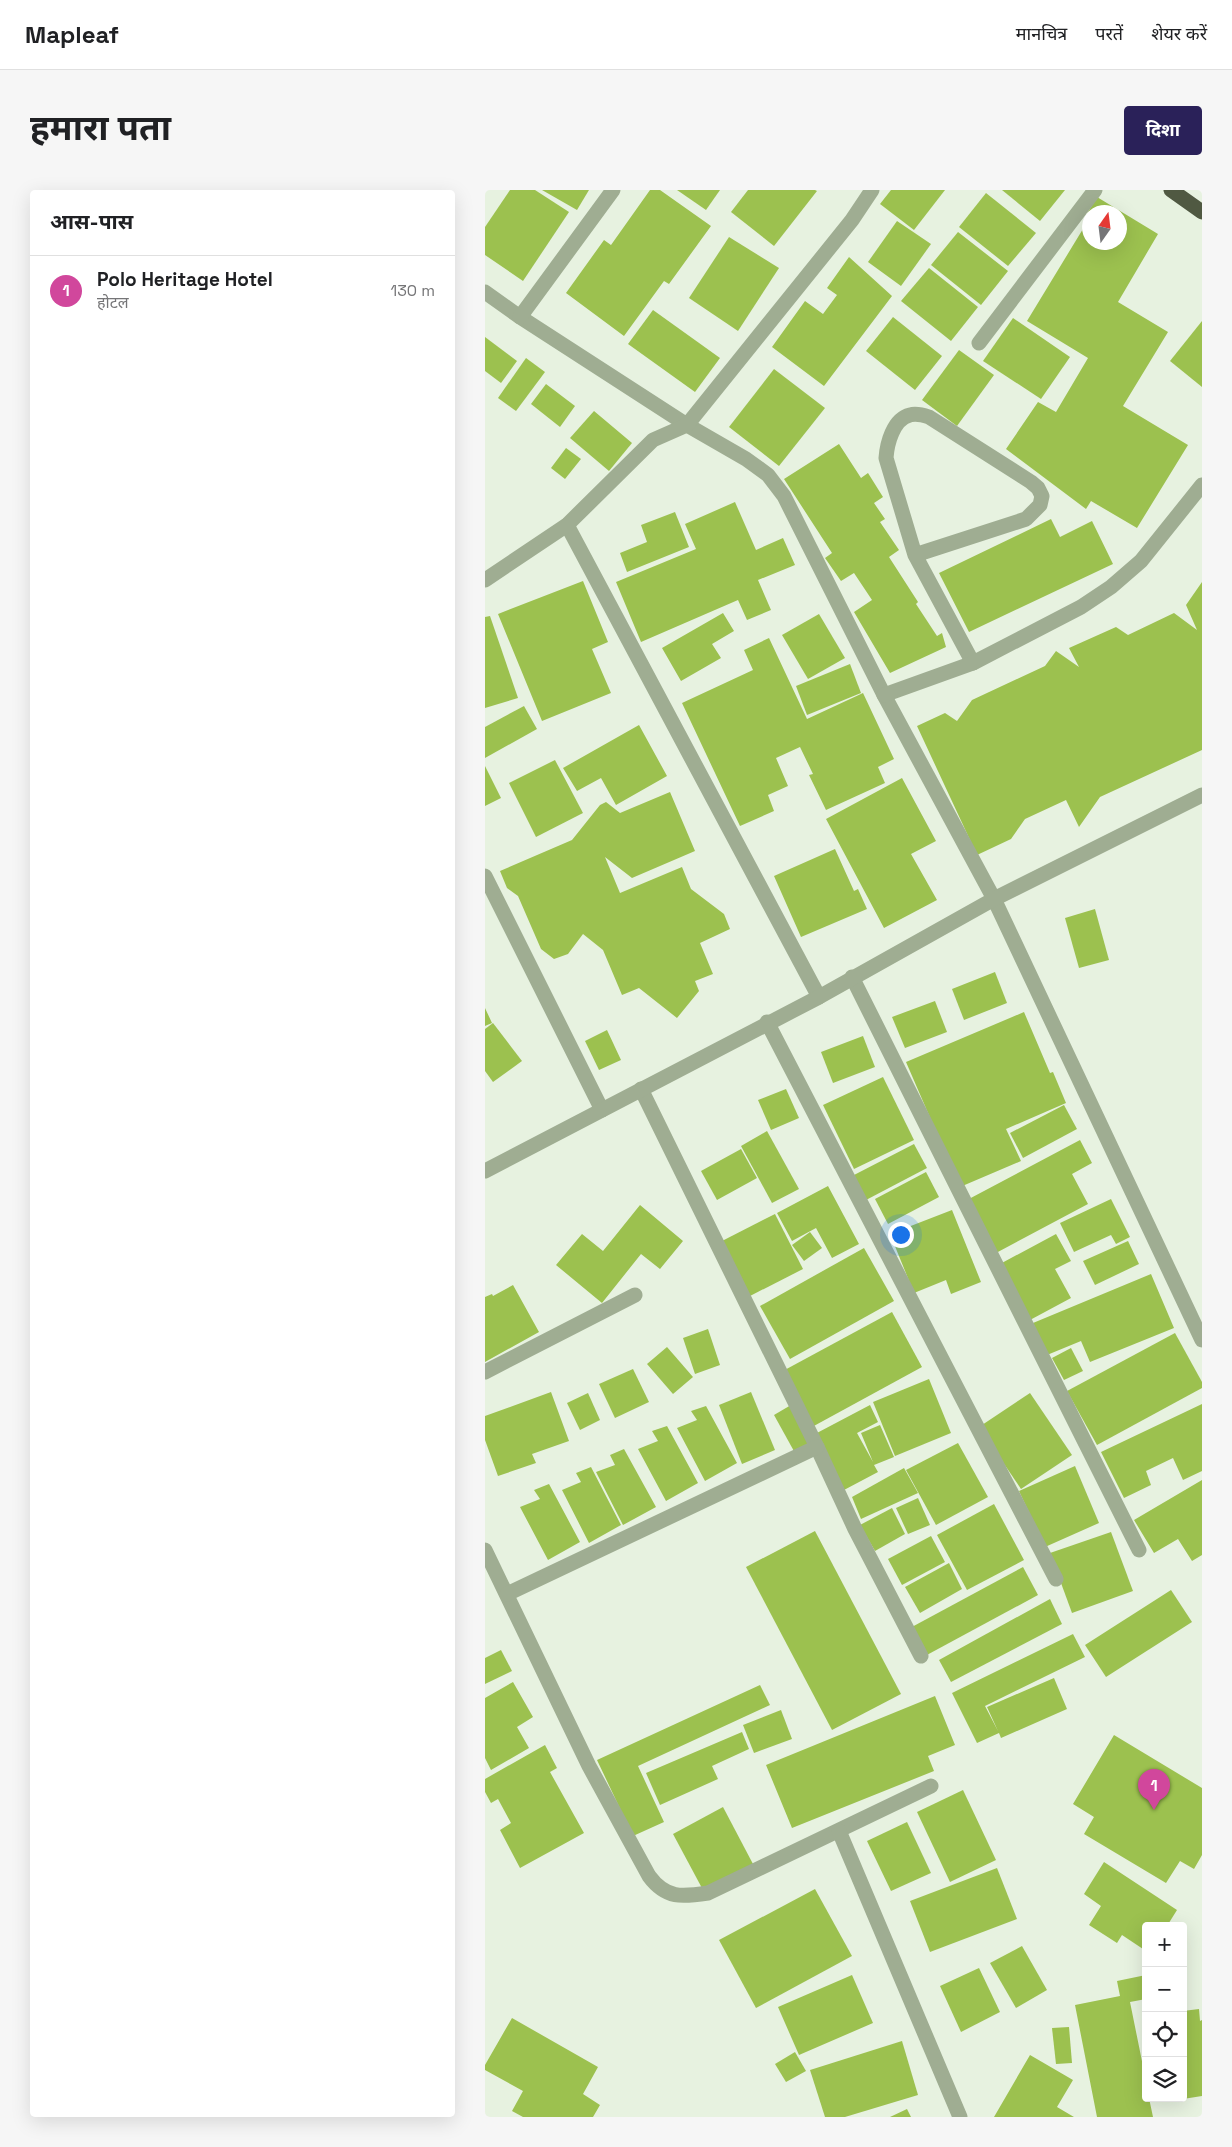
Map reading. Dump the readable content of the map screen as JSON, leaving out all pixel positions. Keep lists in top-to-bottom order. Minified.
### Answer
{"north":"top","page":{"header":"Mapleaf","nav":["मानचित्र","परतें","शेयर करें"],"title":"हमारा पता","buttons":"दिशा","heading":"आस-पास","list":[{"mark":"1","name":"Polo Heritage Hotel","note":"होटल","value":"130 m"}],"pins":"1","map_buttons":["+","−"]}}
